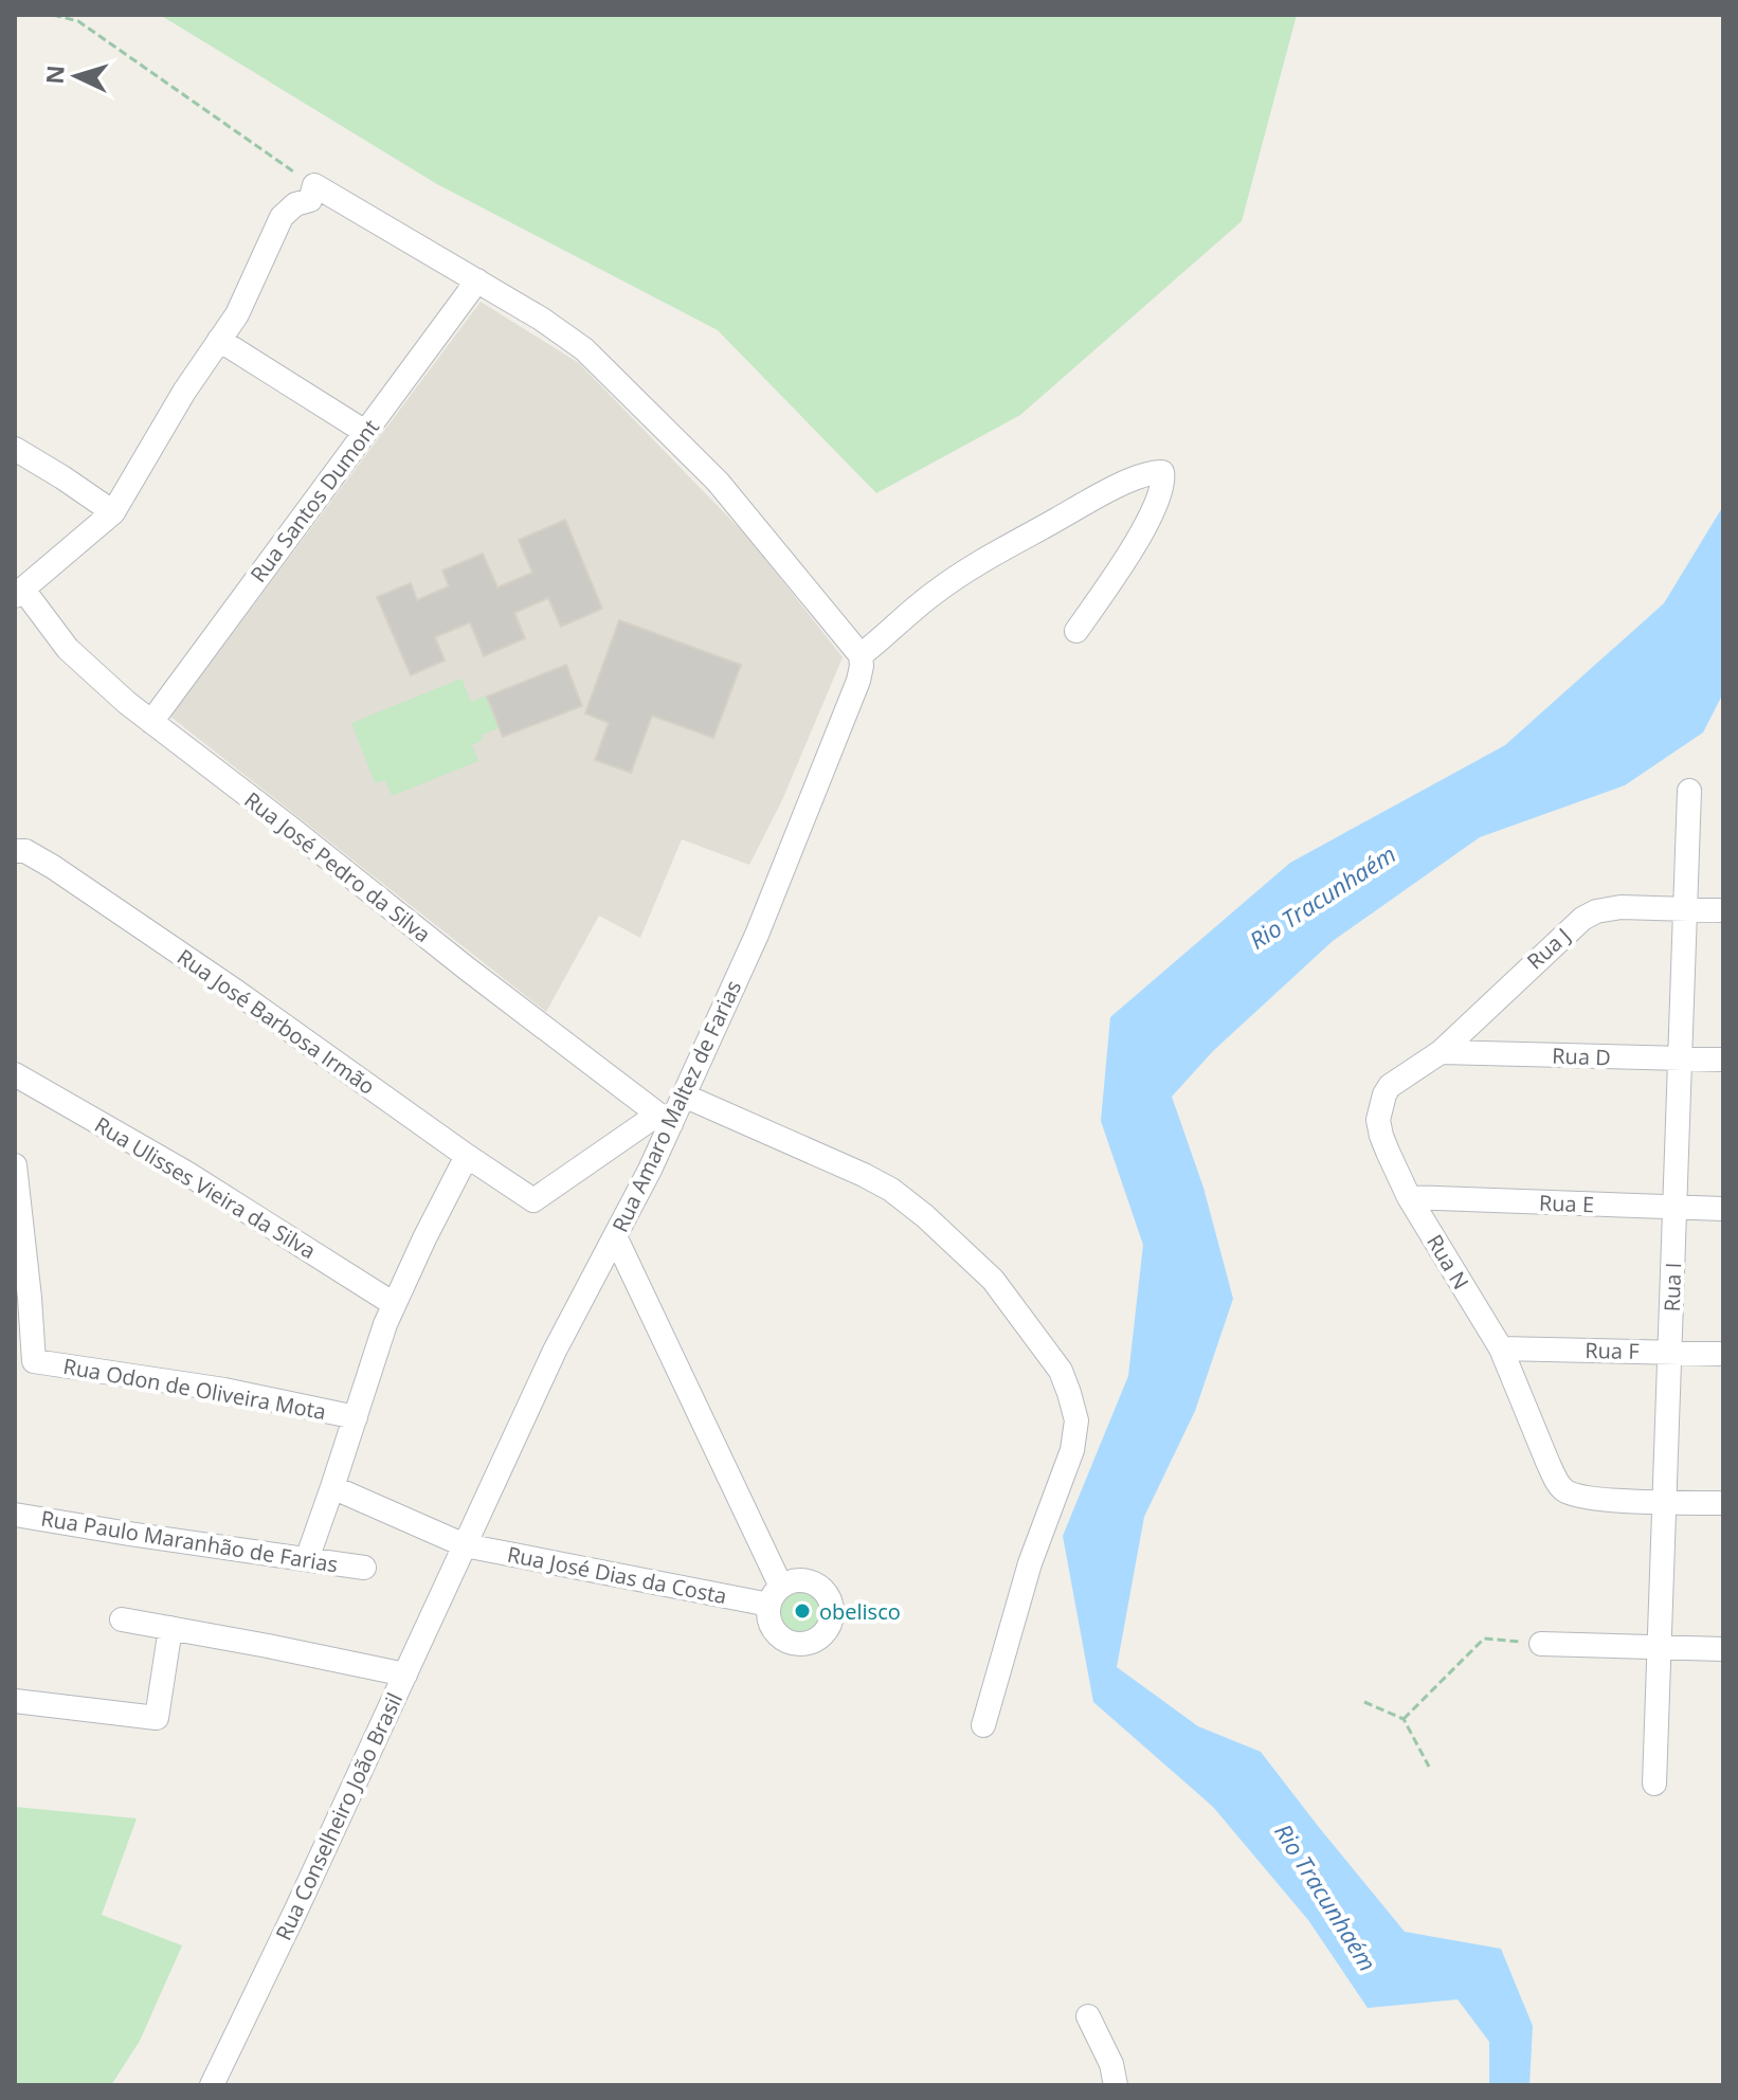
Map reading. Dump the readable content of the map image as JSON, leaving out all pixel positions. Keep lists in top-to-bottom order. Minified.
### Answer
{"streets":{"street":["Rua Santos Dumont","Rua José Pedro da Silva","Rua J","Rua José Barbosa Irmão","Rua D","Rua Amaro Maltez de Farias","Rua Ulisses Vieira da Silva","Rua E","Rua N","Rua I","Rua F","Rua Odon de Oliveira Mota","Rua Paulo Maranhão de Farias","Rua José Dias da Costa","Rua Conselheiro João Brasil"]},"crossings":[["Rua Santos Dumont","Rua José Pedro da Silva"],["Rua José Pedro da Silva","Rua José Barbosa Irmão"],["Rua José Pedro da Silva","Rua Amaro Maltez de Farias"],["Rua J","Rua D"],["Rua J","Rua N"],["Rua J","Rua I"],["Rua José Barbosa Irmão","Rua Amaro Maltez de Farias"],["Rua D","Rua N"],["Rua D","Rua I"],["Rua Amaro Maltez de Farias","Rua José Dias da Costa"],["Rua Amaro Maltez de Farias","Rua Conselheiro João Brasil"],["Rua E","Rua N"],["Rua E","Rua I"],["Rua N","Rua I"],["Rua N","Rua F"],["Rua I","Rua F"],["Rua José Dias da Costa","Rua Conselheiro João Brasil"]],"water":["Rio Tracunhaém"],"places":["obelisco"],"north":"left"}
